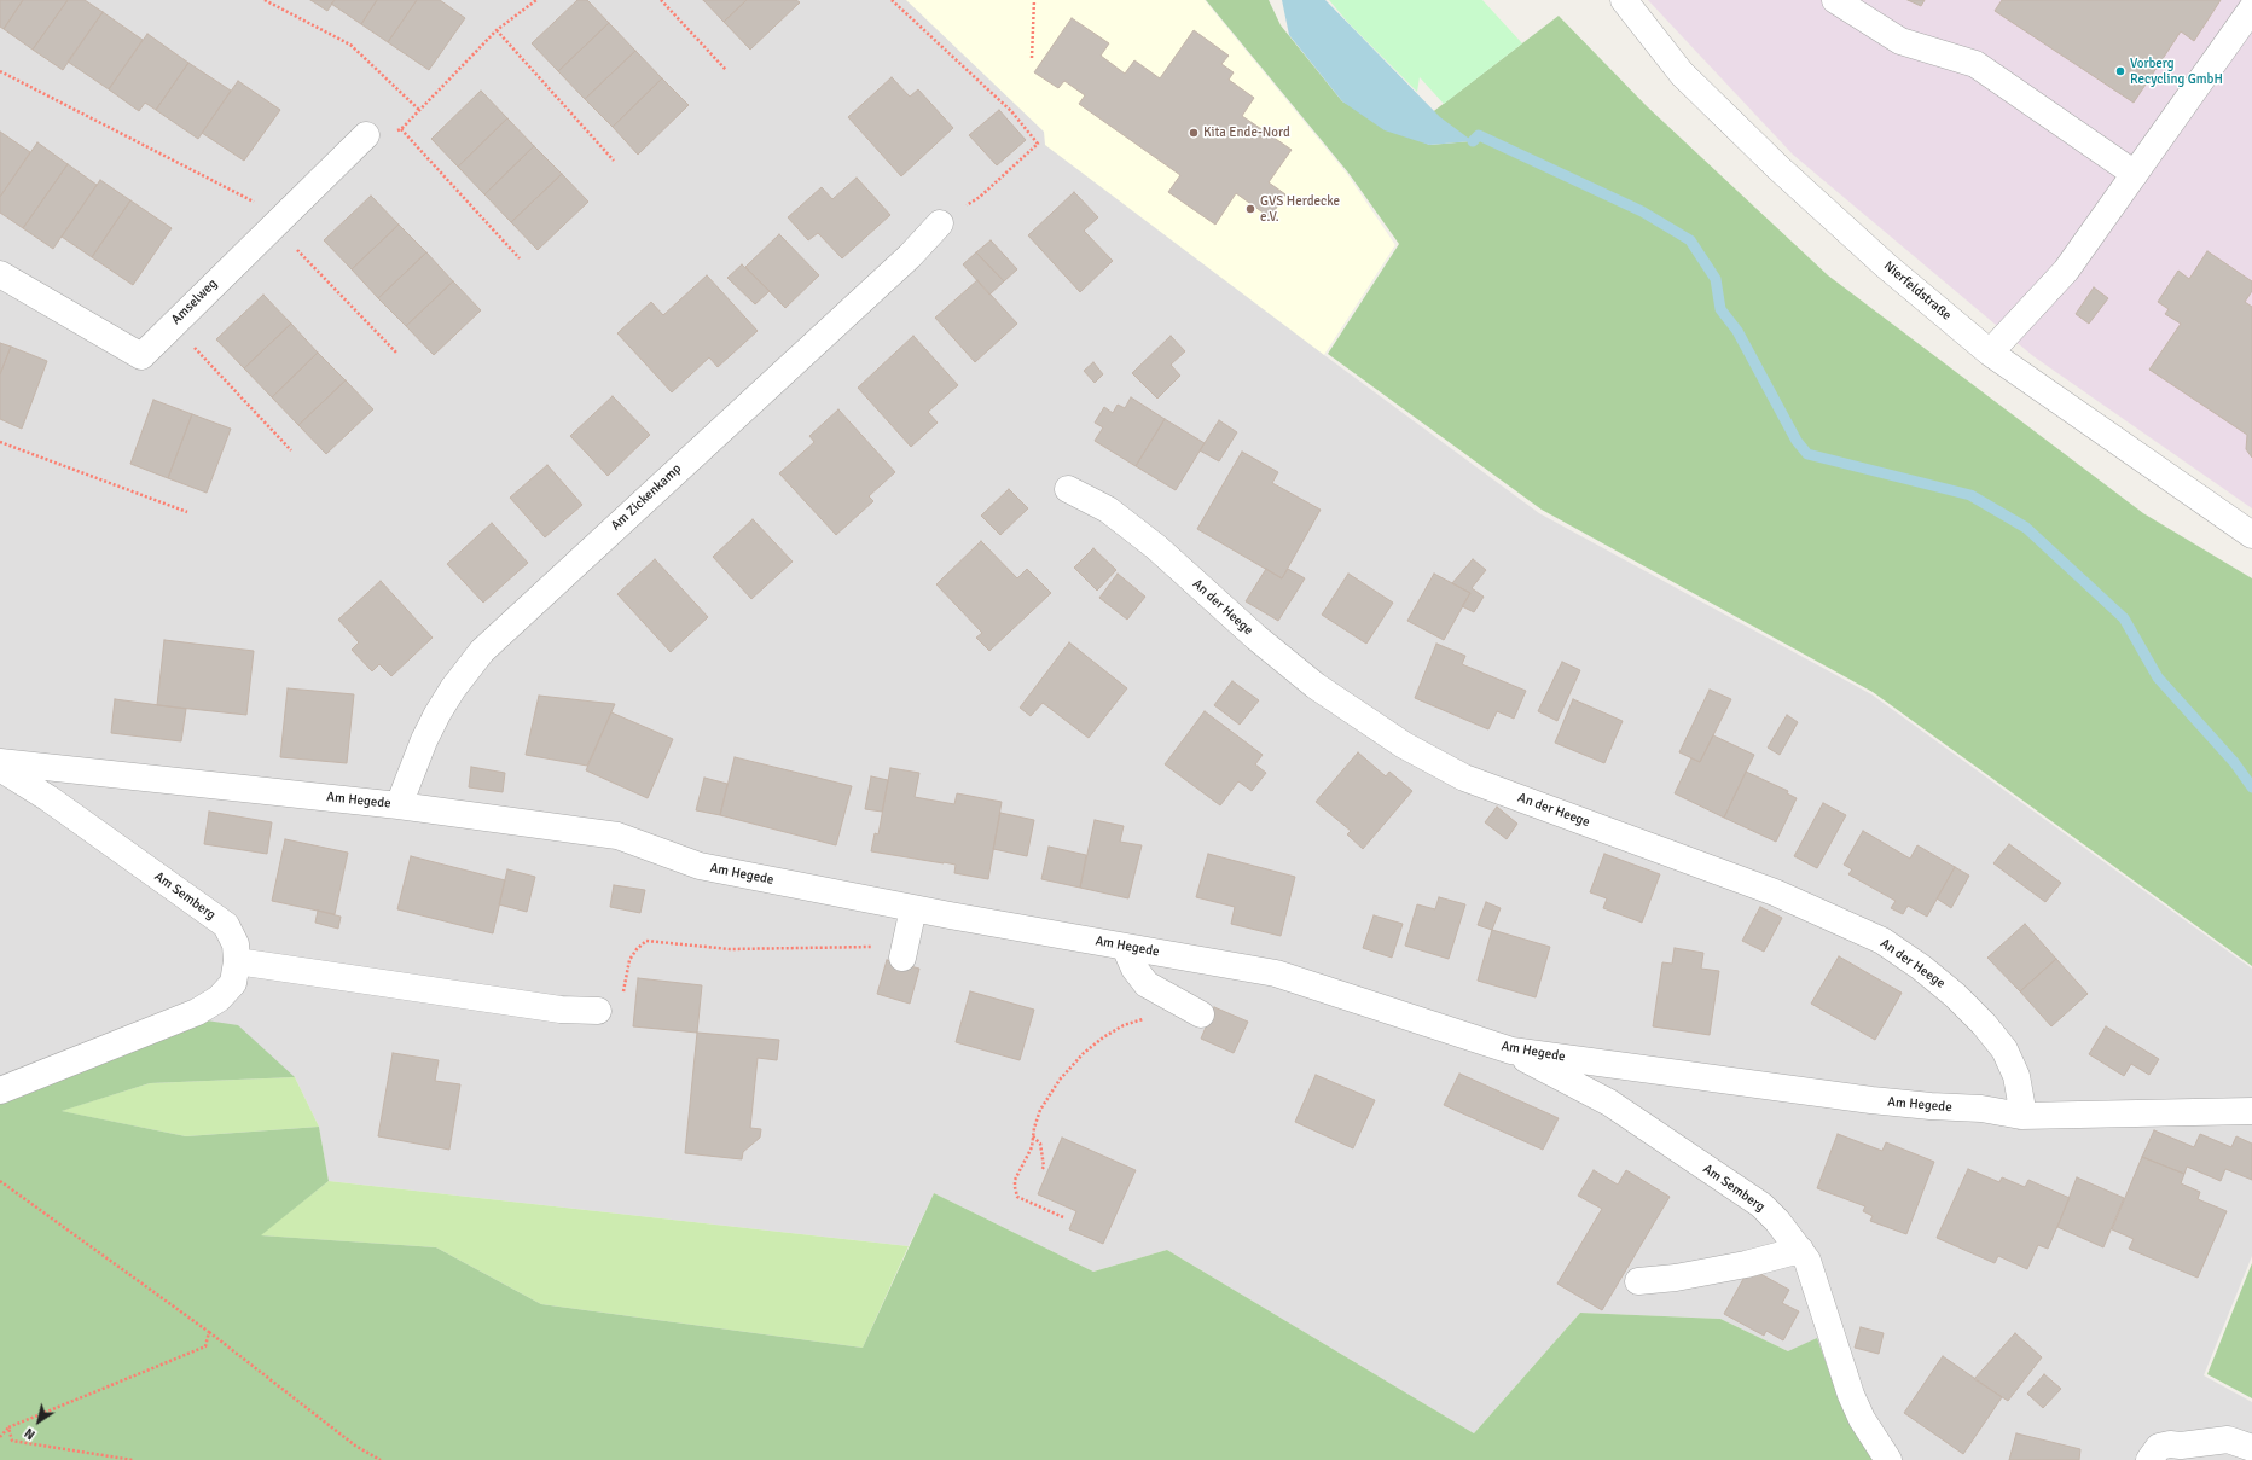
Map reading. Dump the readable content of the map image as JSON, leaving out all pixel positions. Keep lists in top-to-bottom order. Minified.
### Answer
{"streets":{"street":["Nierfeldstraße","Amselweg","Am Zickenkamp","An der Heege","Am Hegede","Am Semberg"]},"crossings":[["Am Zickenkamp","Am Hegede"],["An der Heege","Am Hegede"],["Am Hegede","Am Semberg"]],"places":["Vorberg Recycling GmbH","Kita Ende-Nord","GVS Herdecke e.V."],"north":"bottom left"}
